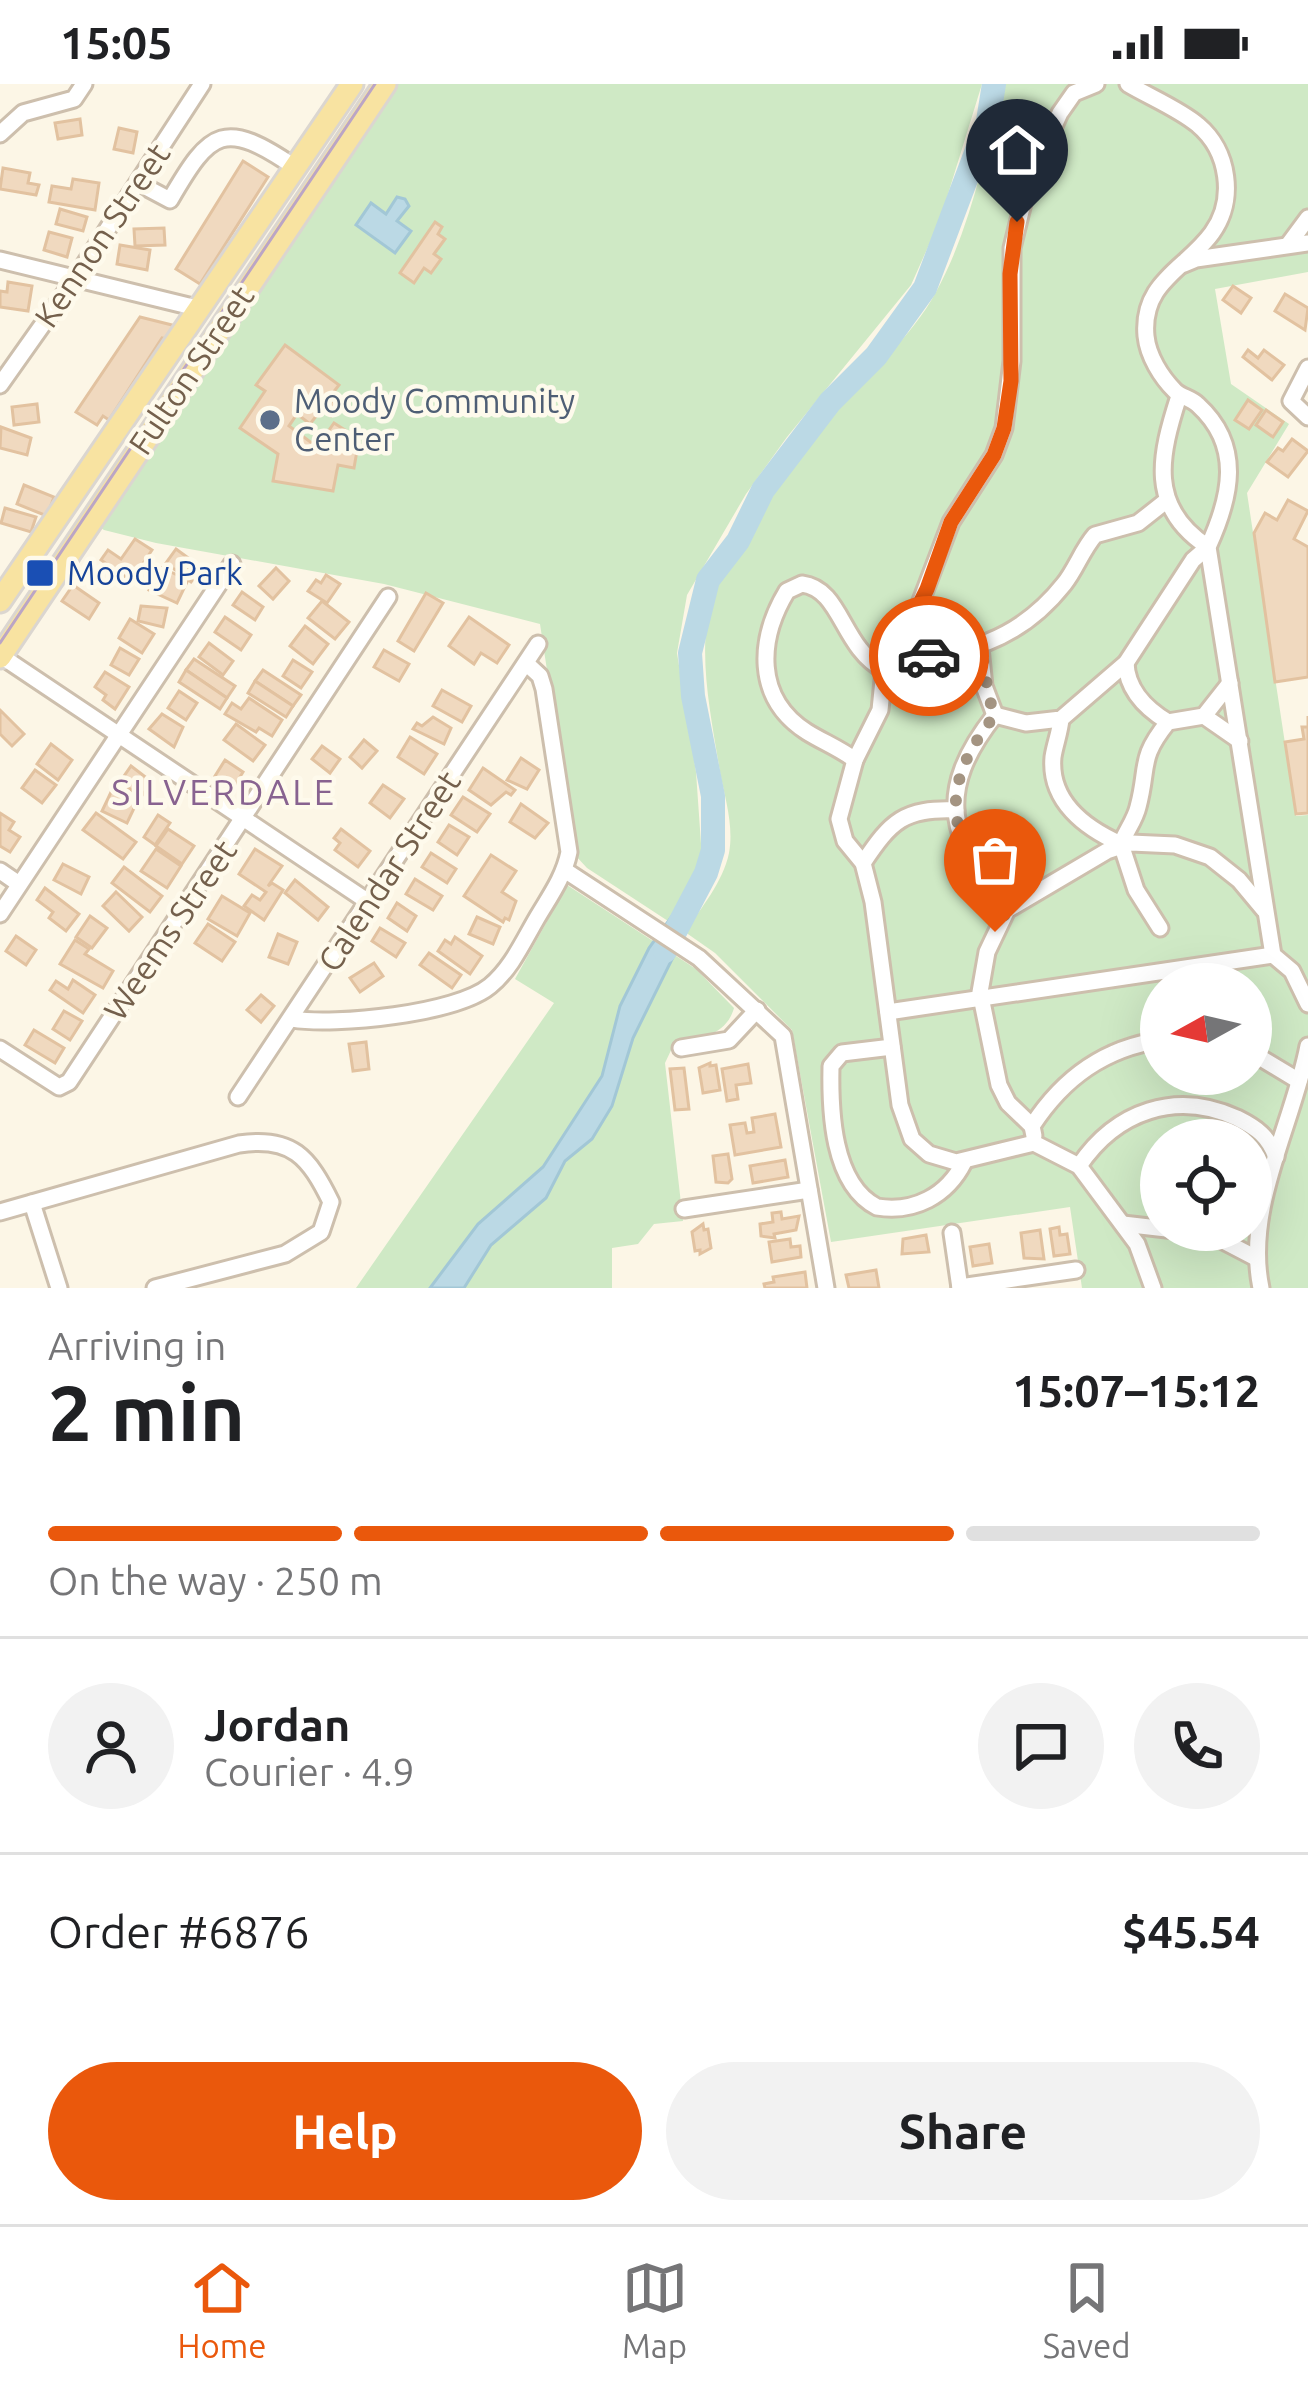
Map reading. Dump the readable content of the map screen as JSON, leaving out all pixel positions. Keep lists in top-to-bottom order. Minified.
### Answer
{"streets":{"main road":["Fulton Street"],"street":["Kennon Street","Calendar Street","Weems Street"]},"districts":["SILVERDALE"],"places":{"other":["Moody Community Center"],"transit":["Moody Park"]},"north":"left","page":{"status":"15:05","heading":["2 min","Arriving in","15:07–15:12"],"panel":["Jordan","Courier · 4.9","Order #6876","$45.54"],"bar":"On the way · 250 m","buttons":["Help","Share"],"tabs":["Home","Map","Saved"]}}
